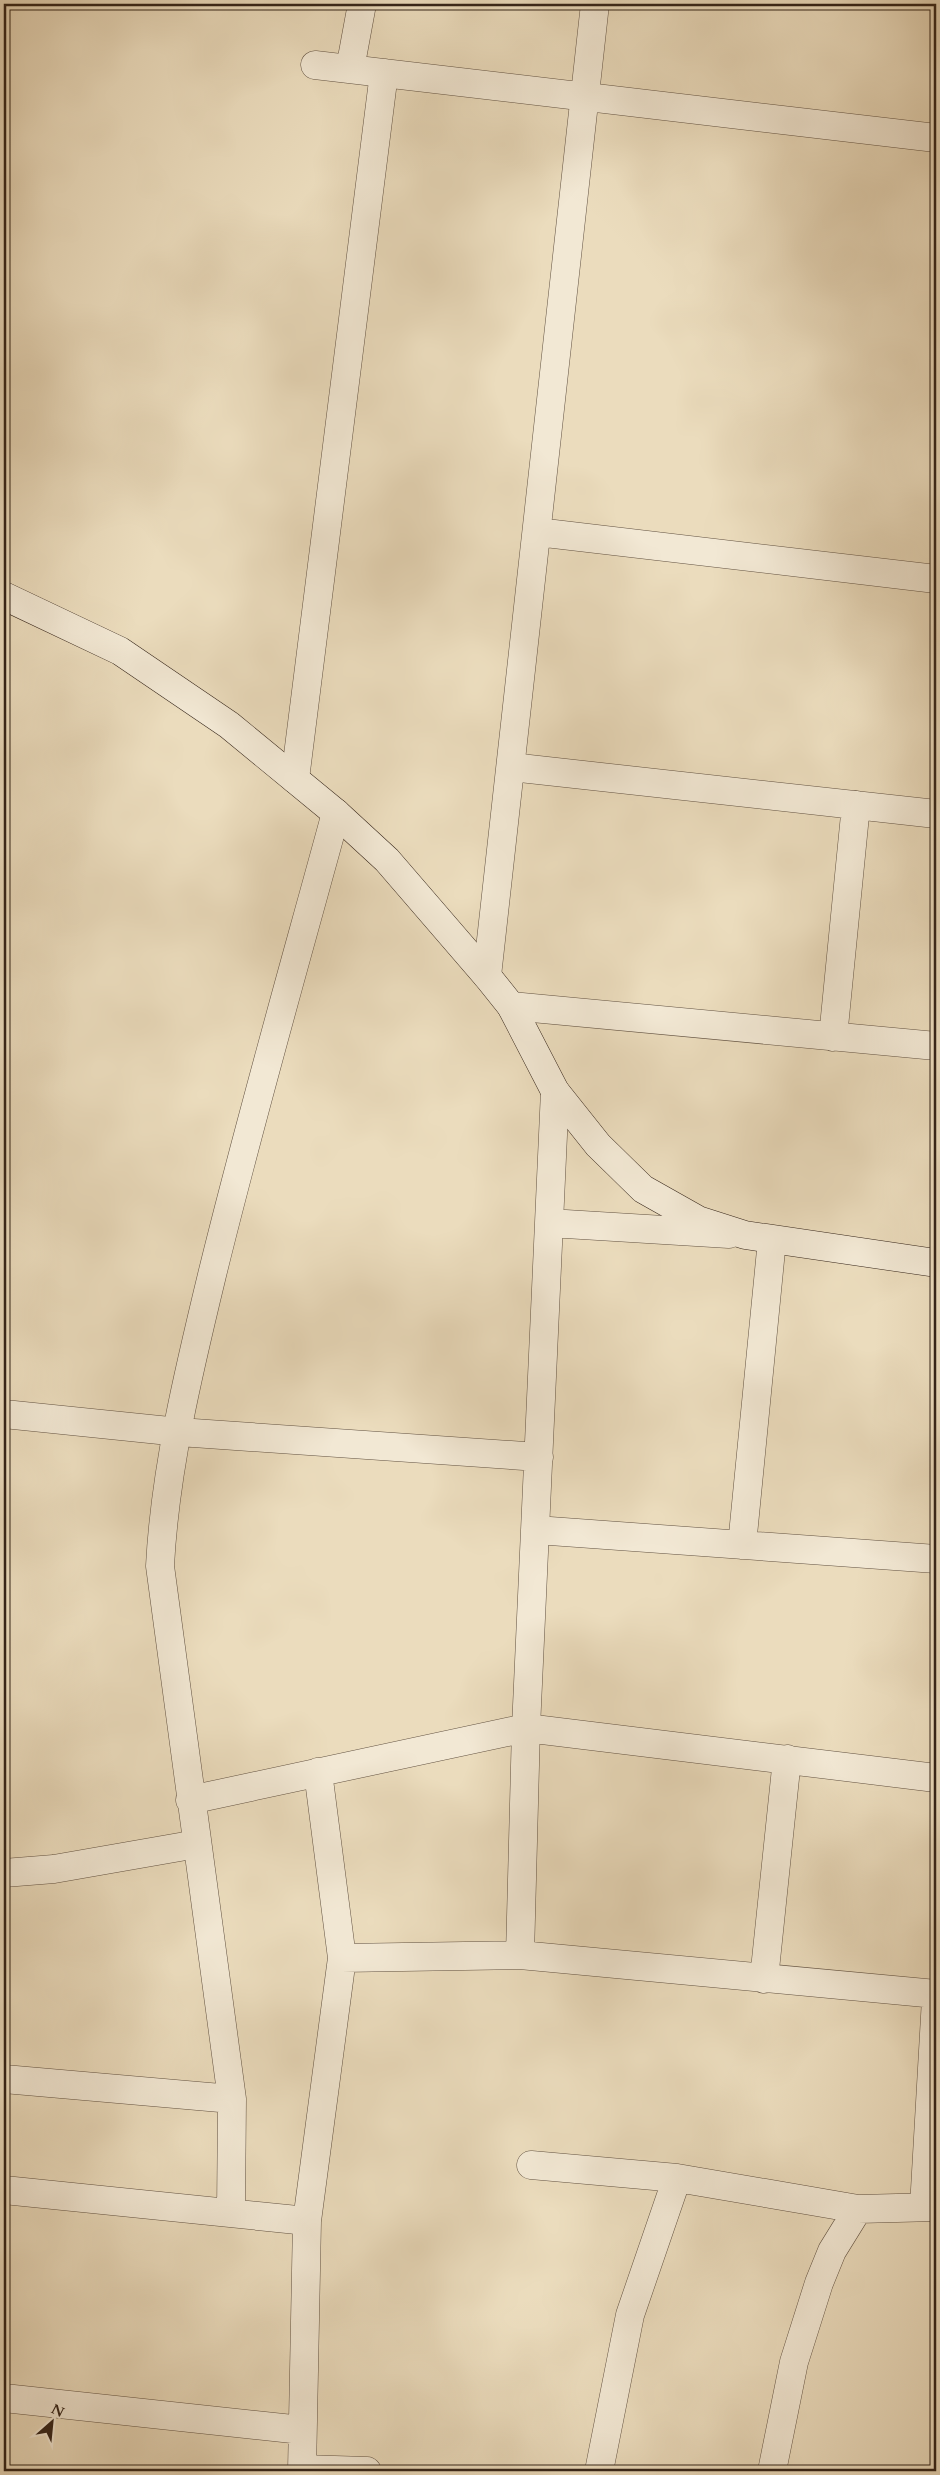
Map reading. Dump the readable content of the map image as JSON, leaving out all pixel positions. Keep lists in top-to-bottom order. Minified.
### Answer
{"north":"top right"}
